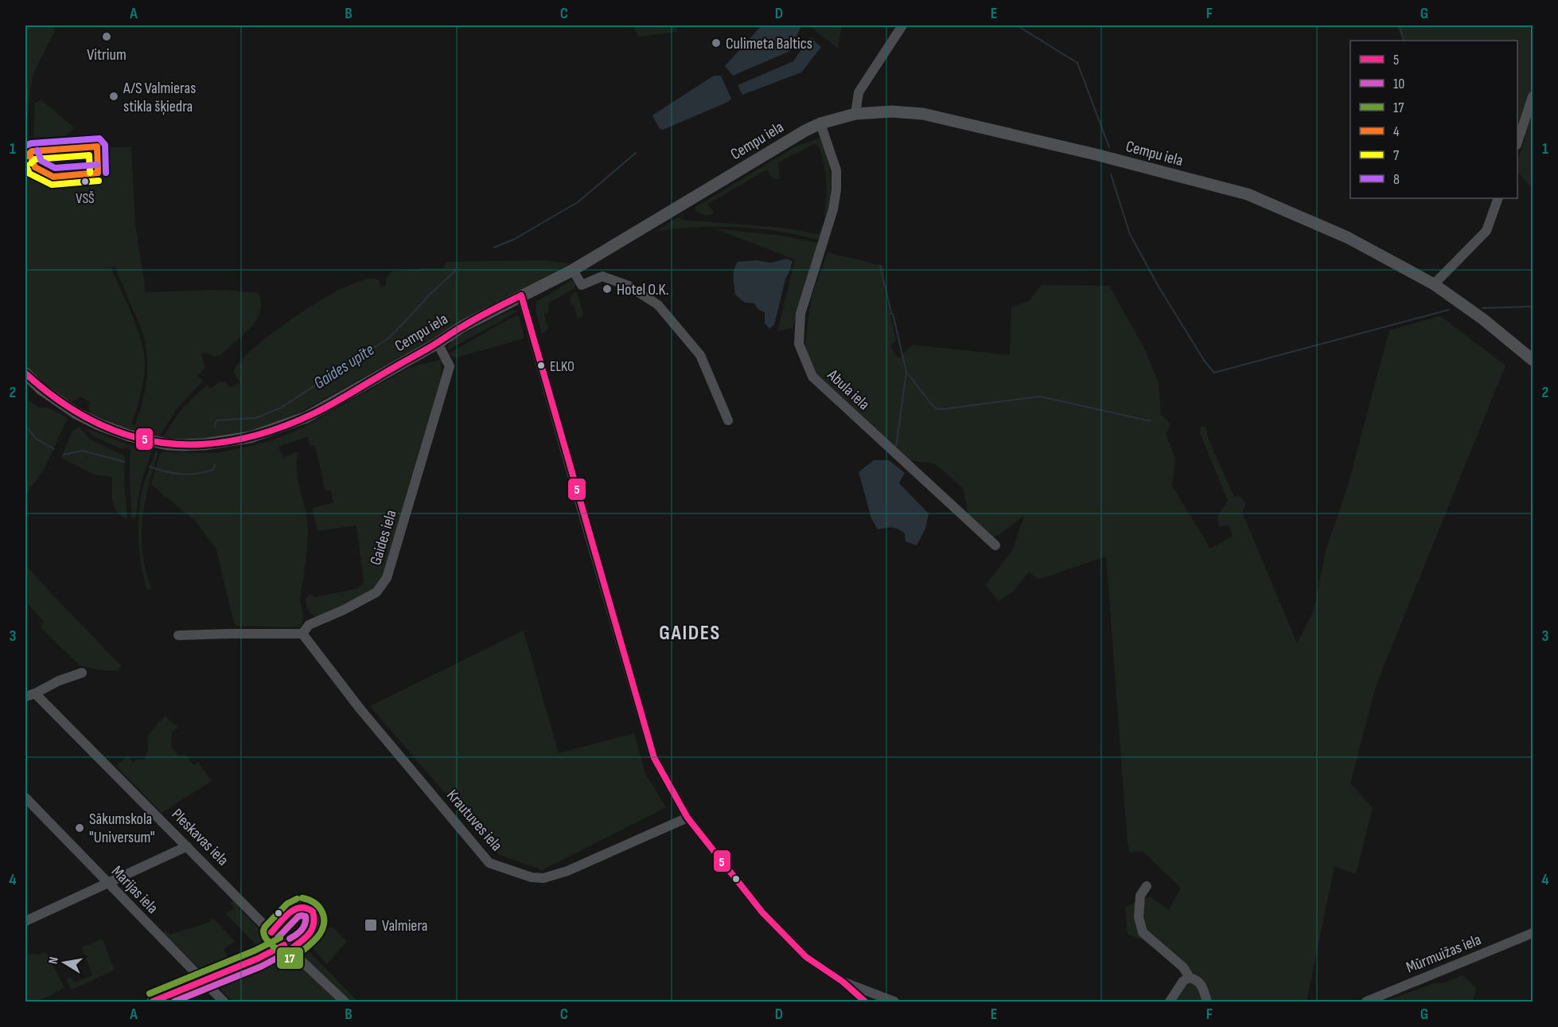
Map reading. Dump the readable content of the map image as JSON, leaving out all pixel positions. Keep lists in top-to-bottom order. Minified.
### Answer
{"streets":{"main road":["Cempu iela","Pleskavas iela"],"street":["Abula iela","Gaides iela","Krautuves iela","Marijas iela","Mūrmuižas iela"]},"crossings":[["Cempu iela","Abula iela"],["Cempu iela","Gaides iela"],["Gaides iela","Krautuves iela"]],"districts":["GAIDES"],"water":["Gaides upīte"],"places":{"other":["Vitrium","Culimeta Baltics","A/S Valmieras stikla šķiedra","VSŠ","Hotel O.K.","ELKO","Sākumskola \"Universum\""],"transit":["Valmiera"]},"lines":["transit line 8","transit line 4","transit line 7","transit line 5","transit line 17","transit line 10"],"legend":["5","10","17","4","7","8"],"north":"left","grid":{"columns":["A","B","C","D","E","F","G"],"rows":["1","2","3","4"]}}
